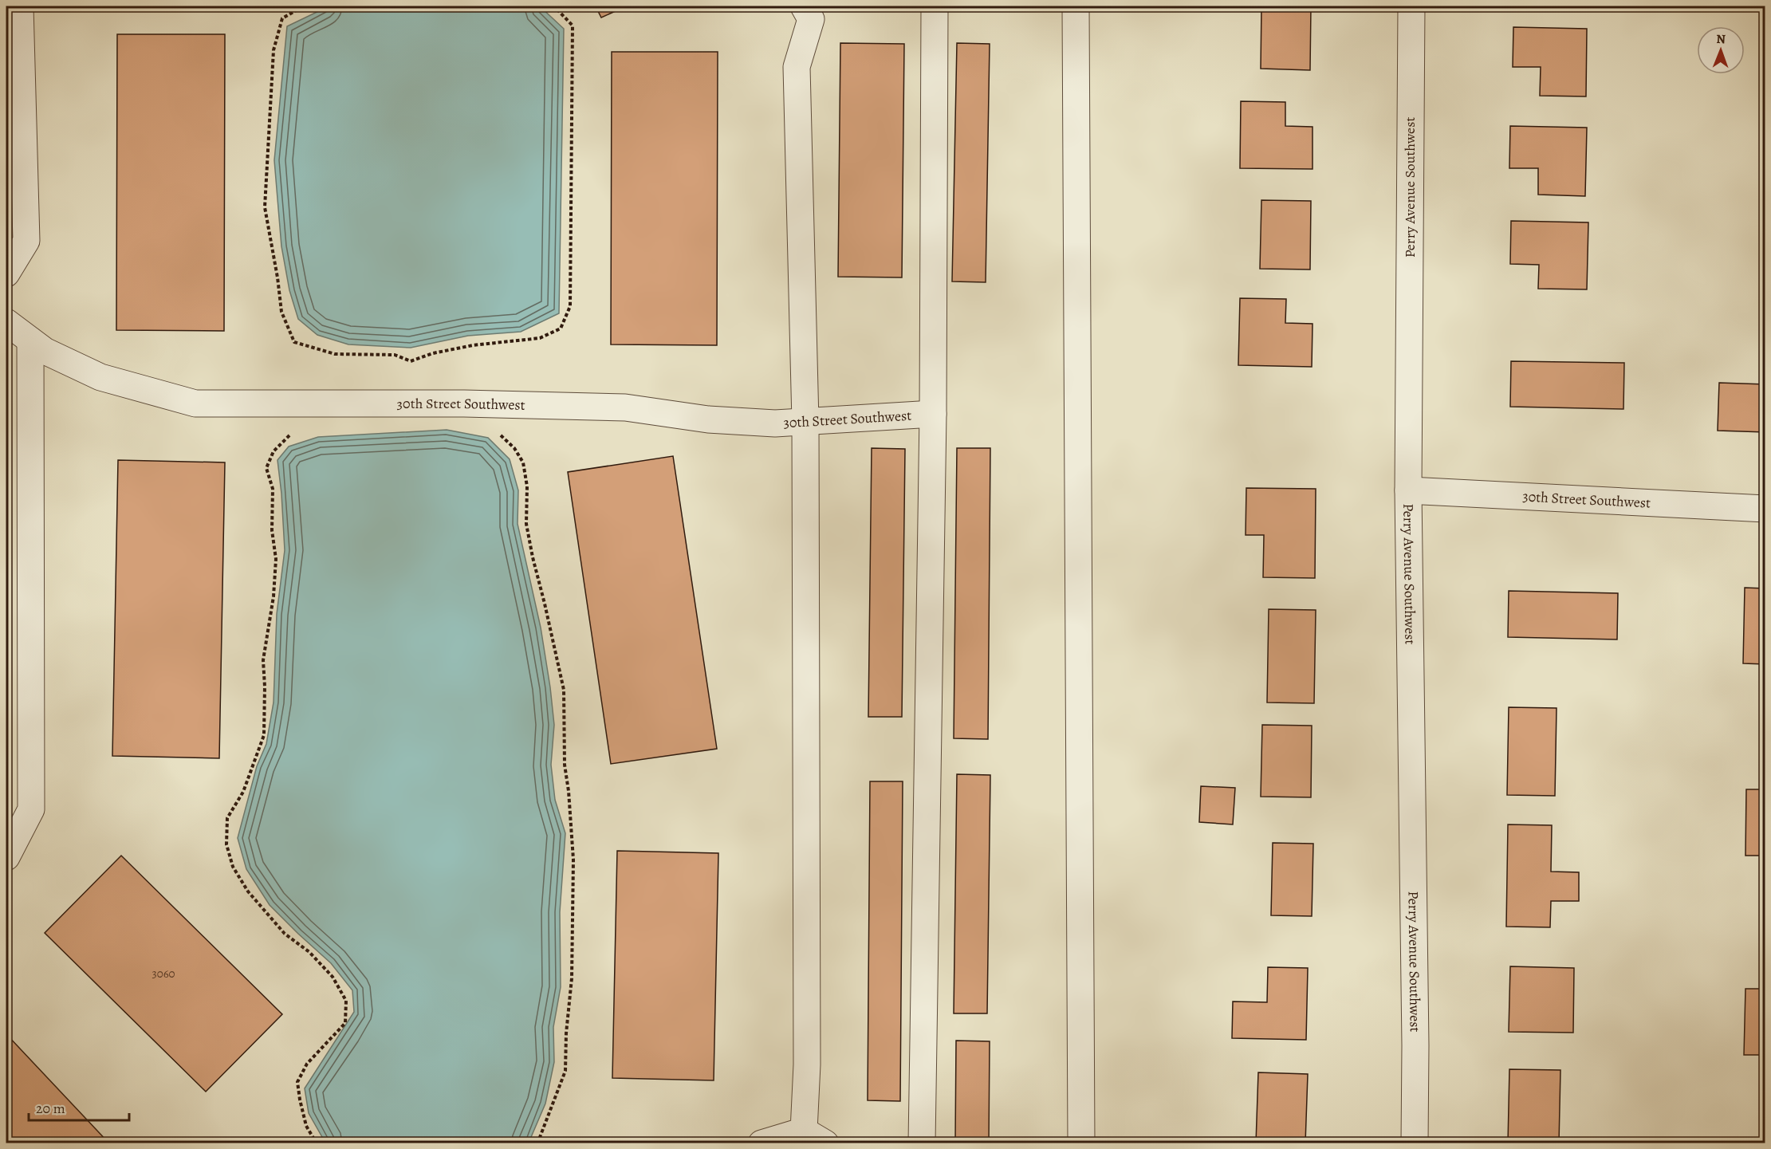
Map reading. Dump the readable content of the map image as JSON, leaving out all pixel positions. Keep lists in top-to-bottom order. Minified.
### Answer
{"streets":{"street":["Perry Avenue Southwest","30th Street Southwest"]},"crossings":[["Perry Avenue Southwest","30th Street Southwest"]],"house_numbers":["3060"],"scale_bar":"20 m","north":"top"}
